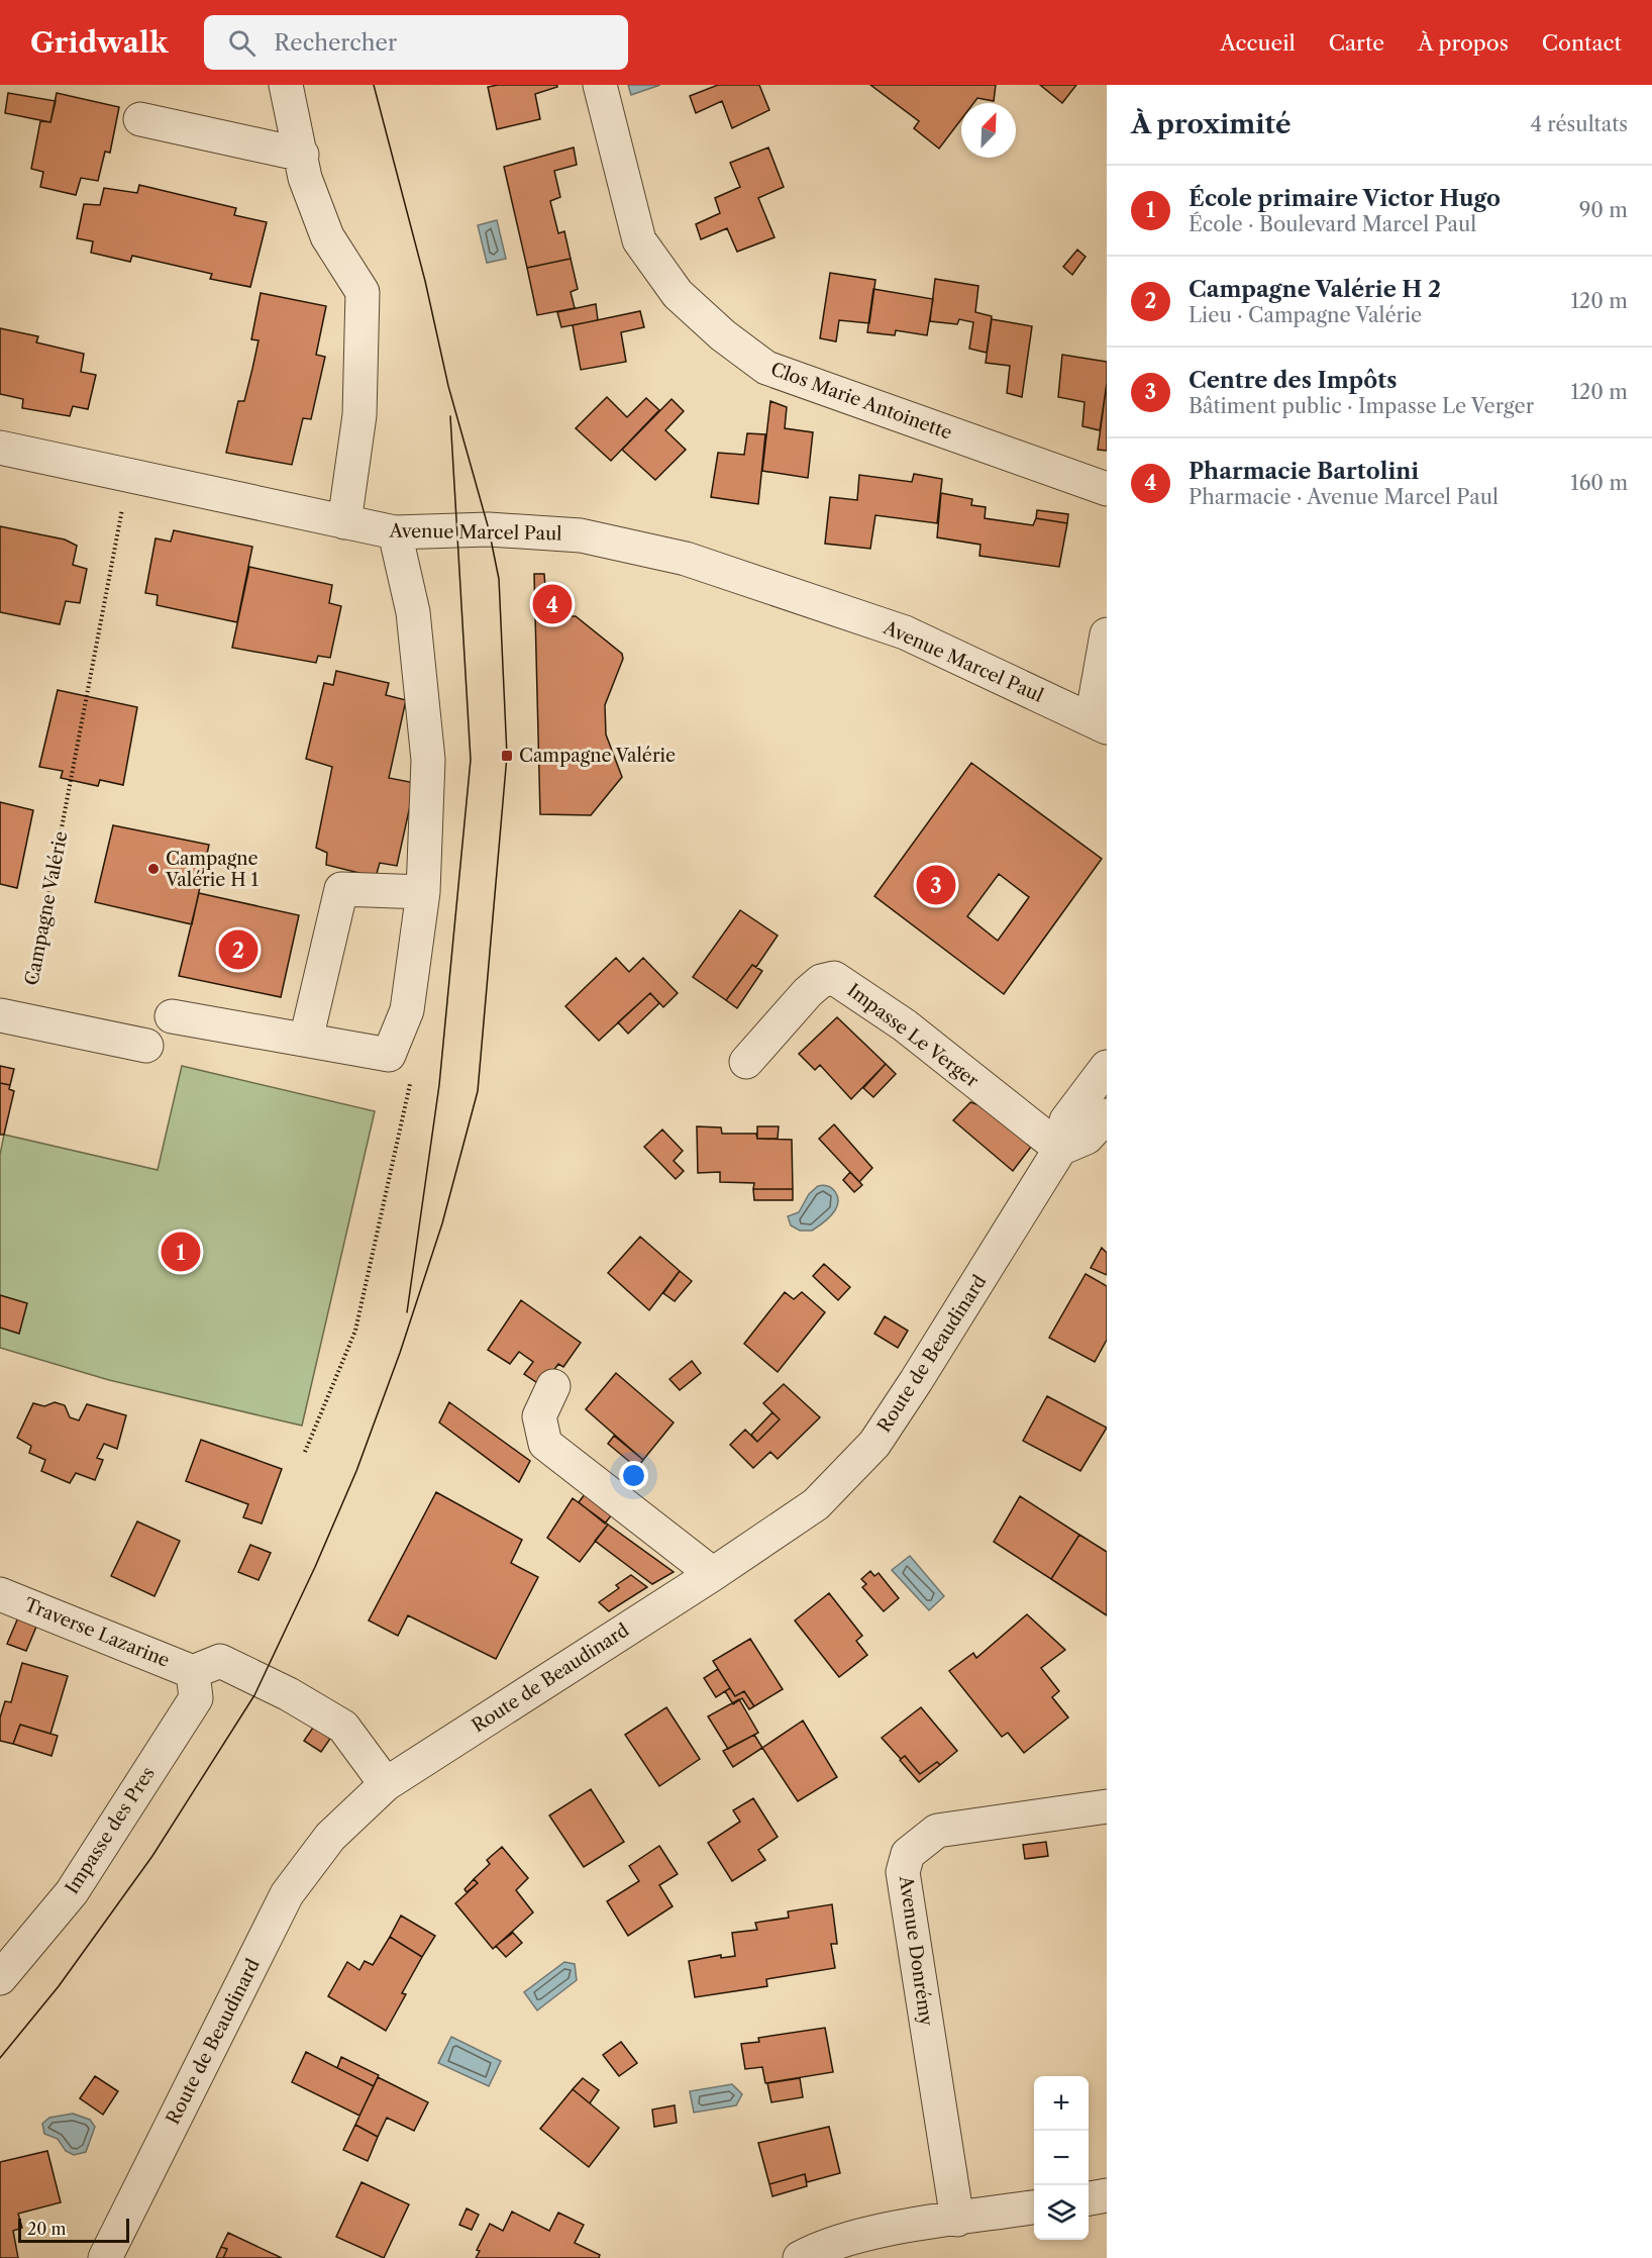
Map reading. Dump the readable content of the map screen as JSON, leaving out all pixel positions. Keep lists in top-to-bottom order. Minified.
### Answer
{"streets":{"street":["Clos Marie Antoinette","Avenue Marcel Paul","Impasse Le Verger","Route de Beaudinard","Traverse Lazarine","Impasse des Pres","Avenue Donrémy"],"path":["Campagne Valérie"]},"crossings":[["Avenue Marcel Paul","Campagne Valérie"],["Impasse Le Verger","Route de Beaudinard"],["Traverse Lazarine","Impasse des Pres"]],"places":{"transit":["Campagne Valérie"],"other":["Campagne Valérie H 1"]},"scale_bar":"20 m","north":"top right","page":{"header":"Gridwalk","search":"Rechercher","nav":["Accueil","Carte","À propos","Contact"],"heading":["À proximité","4 résultats"],"list":[{"mark":"1","name":"École primaire Victor Hugo","note":"École · Boulevard Marcel Paul","value":"90 m"},{"mark":"2","name":"Campagne Valérie H 2","note":"Lieu · Campagne Valérie","value":"120 m"},{"mark":"3","name":"Centre des Impôts","note":"Bâtiment public · Impasse Le Verger","value":"120 m"},{"mark":"4","name":"Pharmacie Bartolini","note":"Pharmacie · Avenue Marcel Paul","value":"160 m"}],"pins":["4","3","2","1"],"map_buttons":["+","−"],"scale":"20 m"}}
